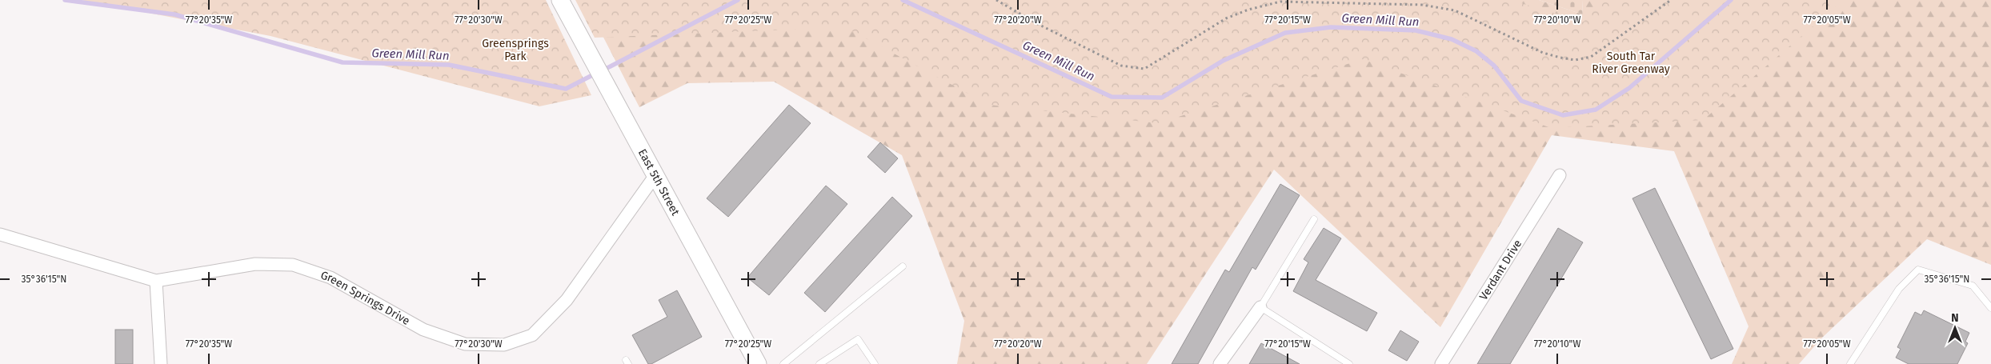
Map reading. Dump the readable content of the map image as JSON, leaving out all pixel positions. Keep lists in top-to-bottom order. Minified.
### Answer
{"streets":{"main road":["East 5th Street"],"street":["Verdant Drive","Green Springs Drive"]},"crossings":[["East 5th Street","Green Springs Drive"]],"water":["Green Mill Run"],"parks":["Greensprings Park","South Tar River Greenway"],"north":"top","coordinates":["77°20'35\"W","77°20'30\"W","77°20'25\"W","77°20'20\"W","77°20'15\"W","77°20'10\"W","77°20'05\"W","35°36'15\"N"]}
